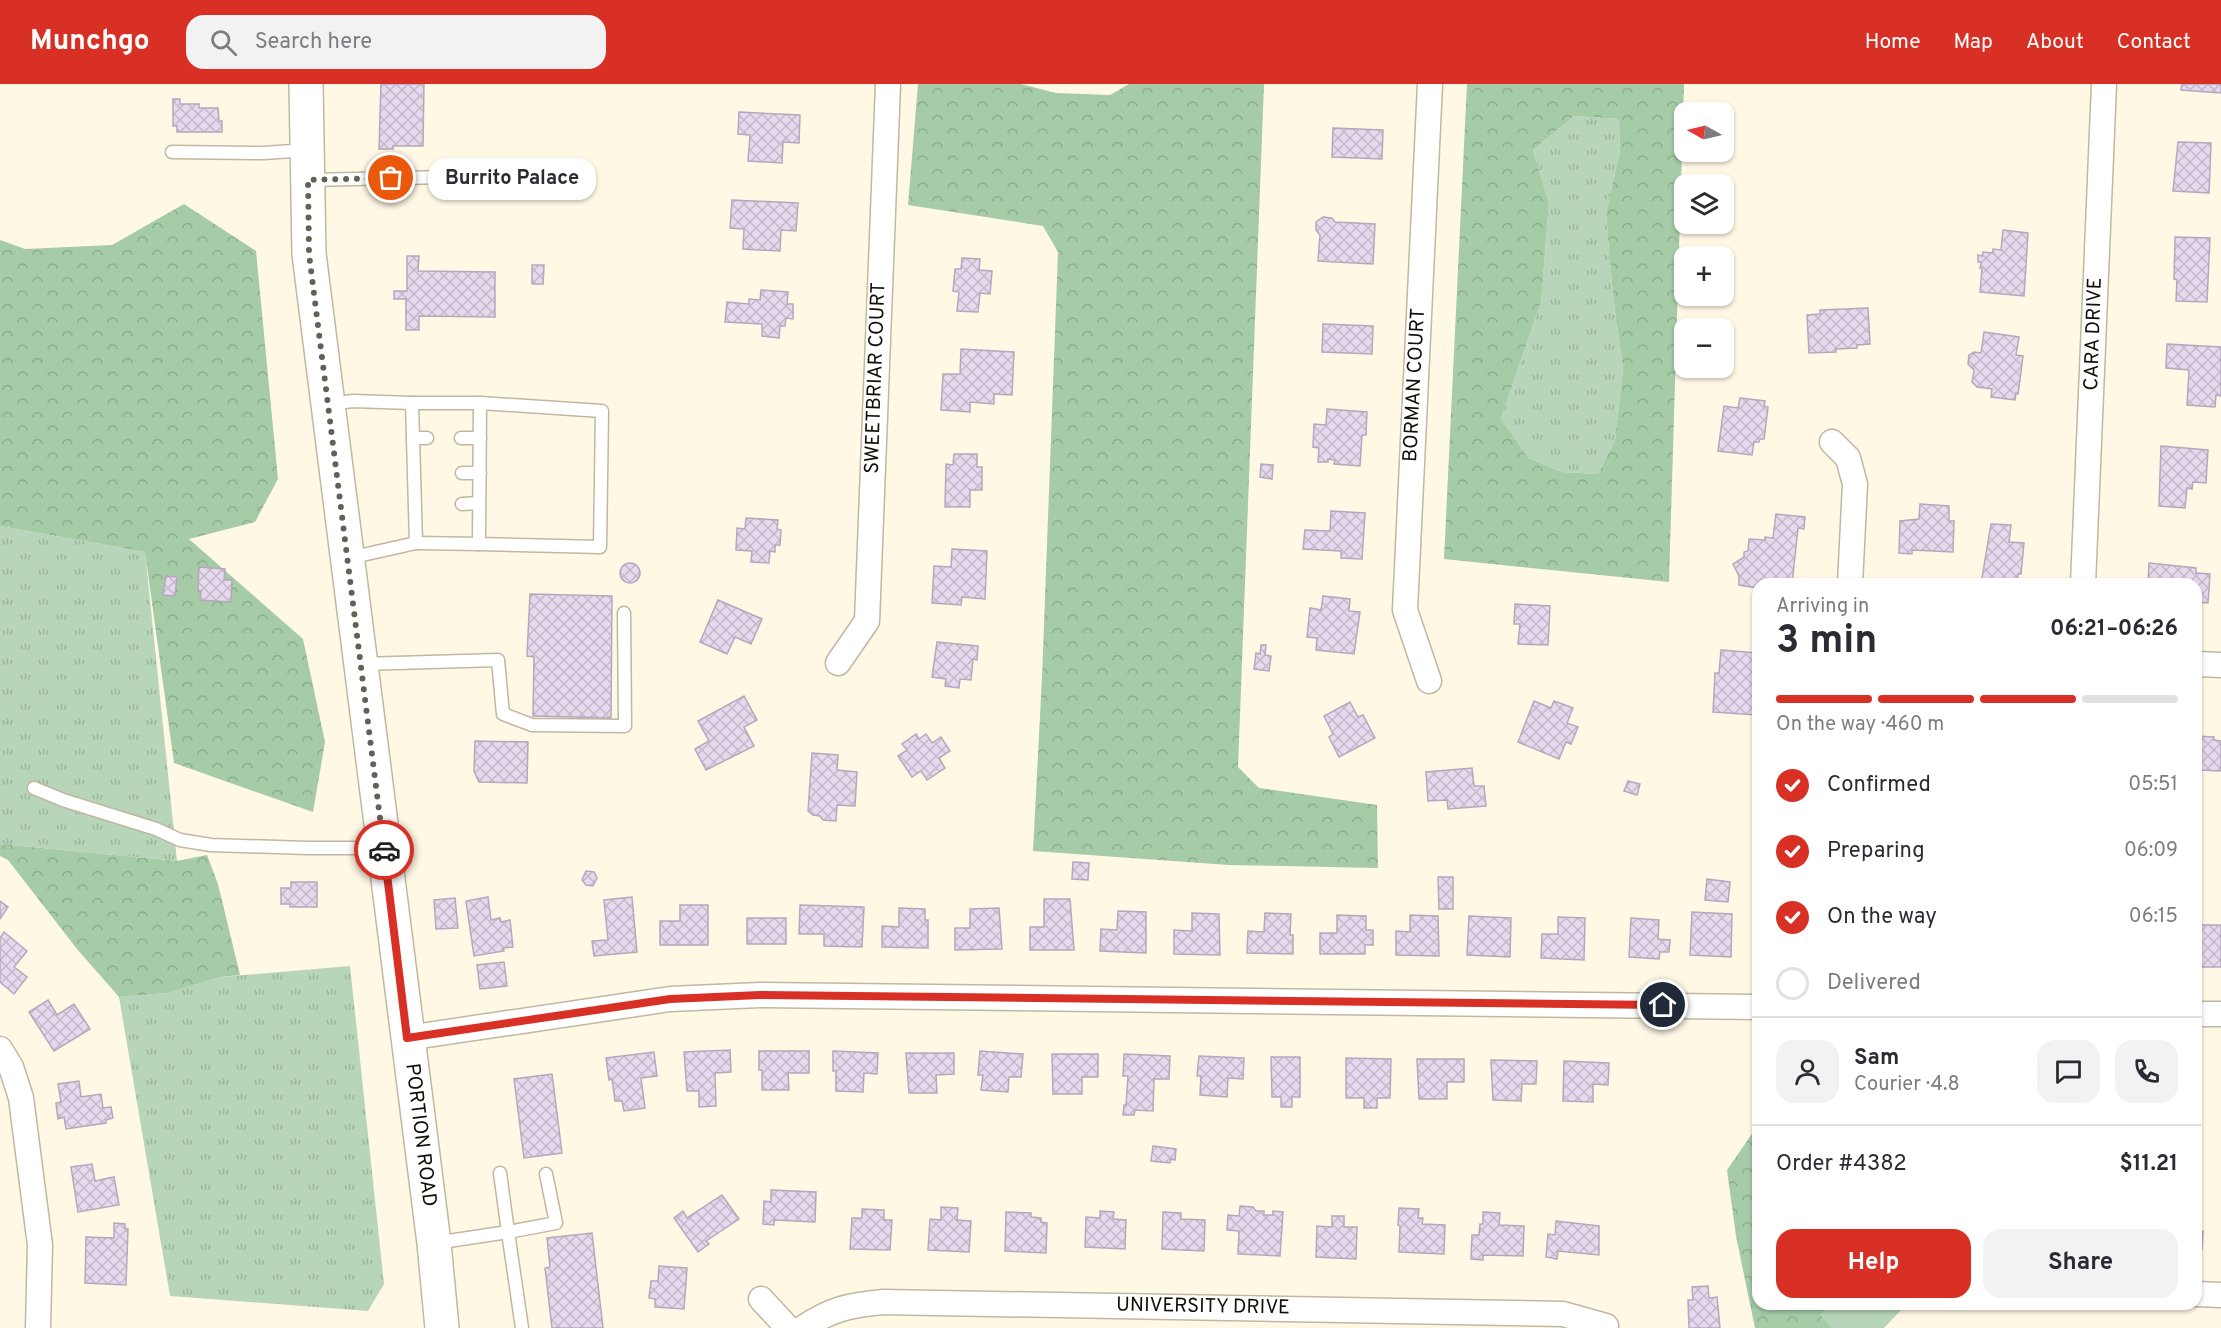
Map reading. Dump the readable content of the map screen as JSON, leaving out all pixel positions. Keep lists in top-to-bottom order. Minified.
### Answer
{"streets":{"main road":["PORTION ROAD"],"street":["CARA DRIVE","SWEETBRIAR COURT","BORMAN COURT","UNIVERSITY DRIVE"]},"places":["Burrito Palace"],"north":"left","page":{"header":"Munchgo","search":"Search here","nav":["Home","Map","About","Contact"],"map_buttons":["+","−"],"bubble":"Burrito Palace","heading":["3 min","Arriving in","06:21–06:26"],"panel":["Sam","Courier · 4.8","Order #4382","$11.21"],"bar":"On the way · 460 m","list":[["Confirmed","05:51"],["Preparing","06:09"],["On the way","06:15"],"Delivered"],"buttons":["Help","Share"]}}
